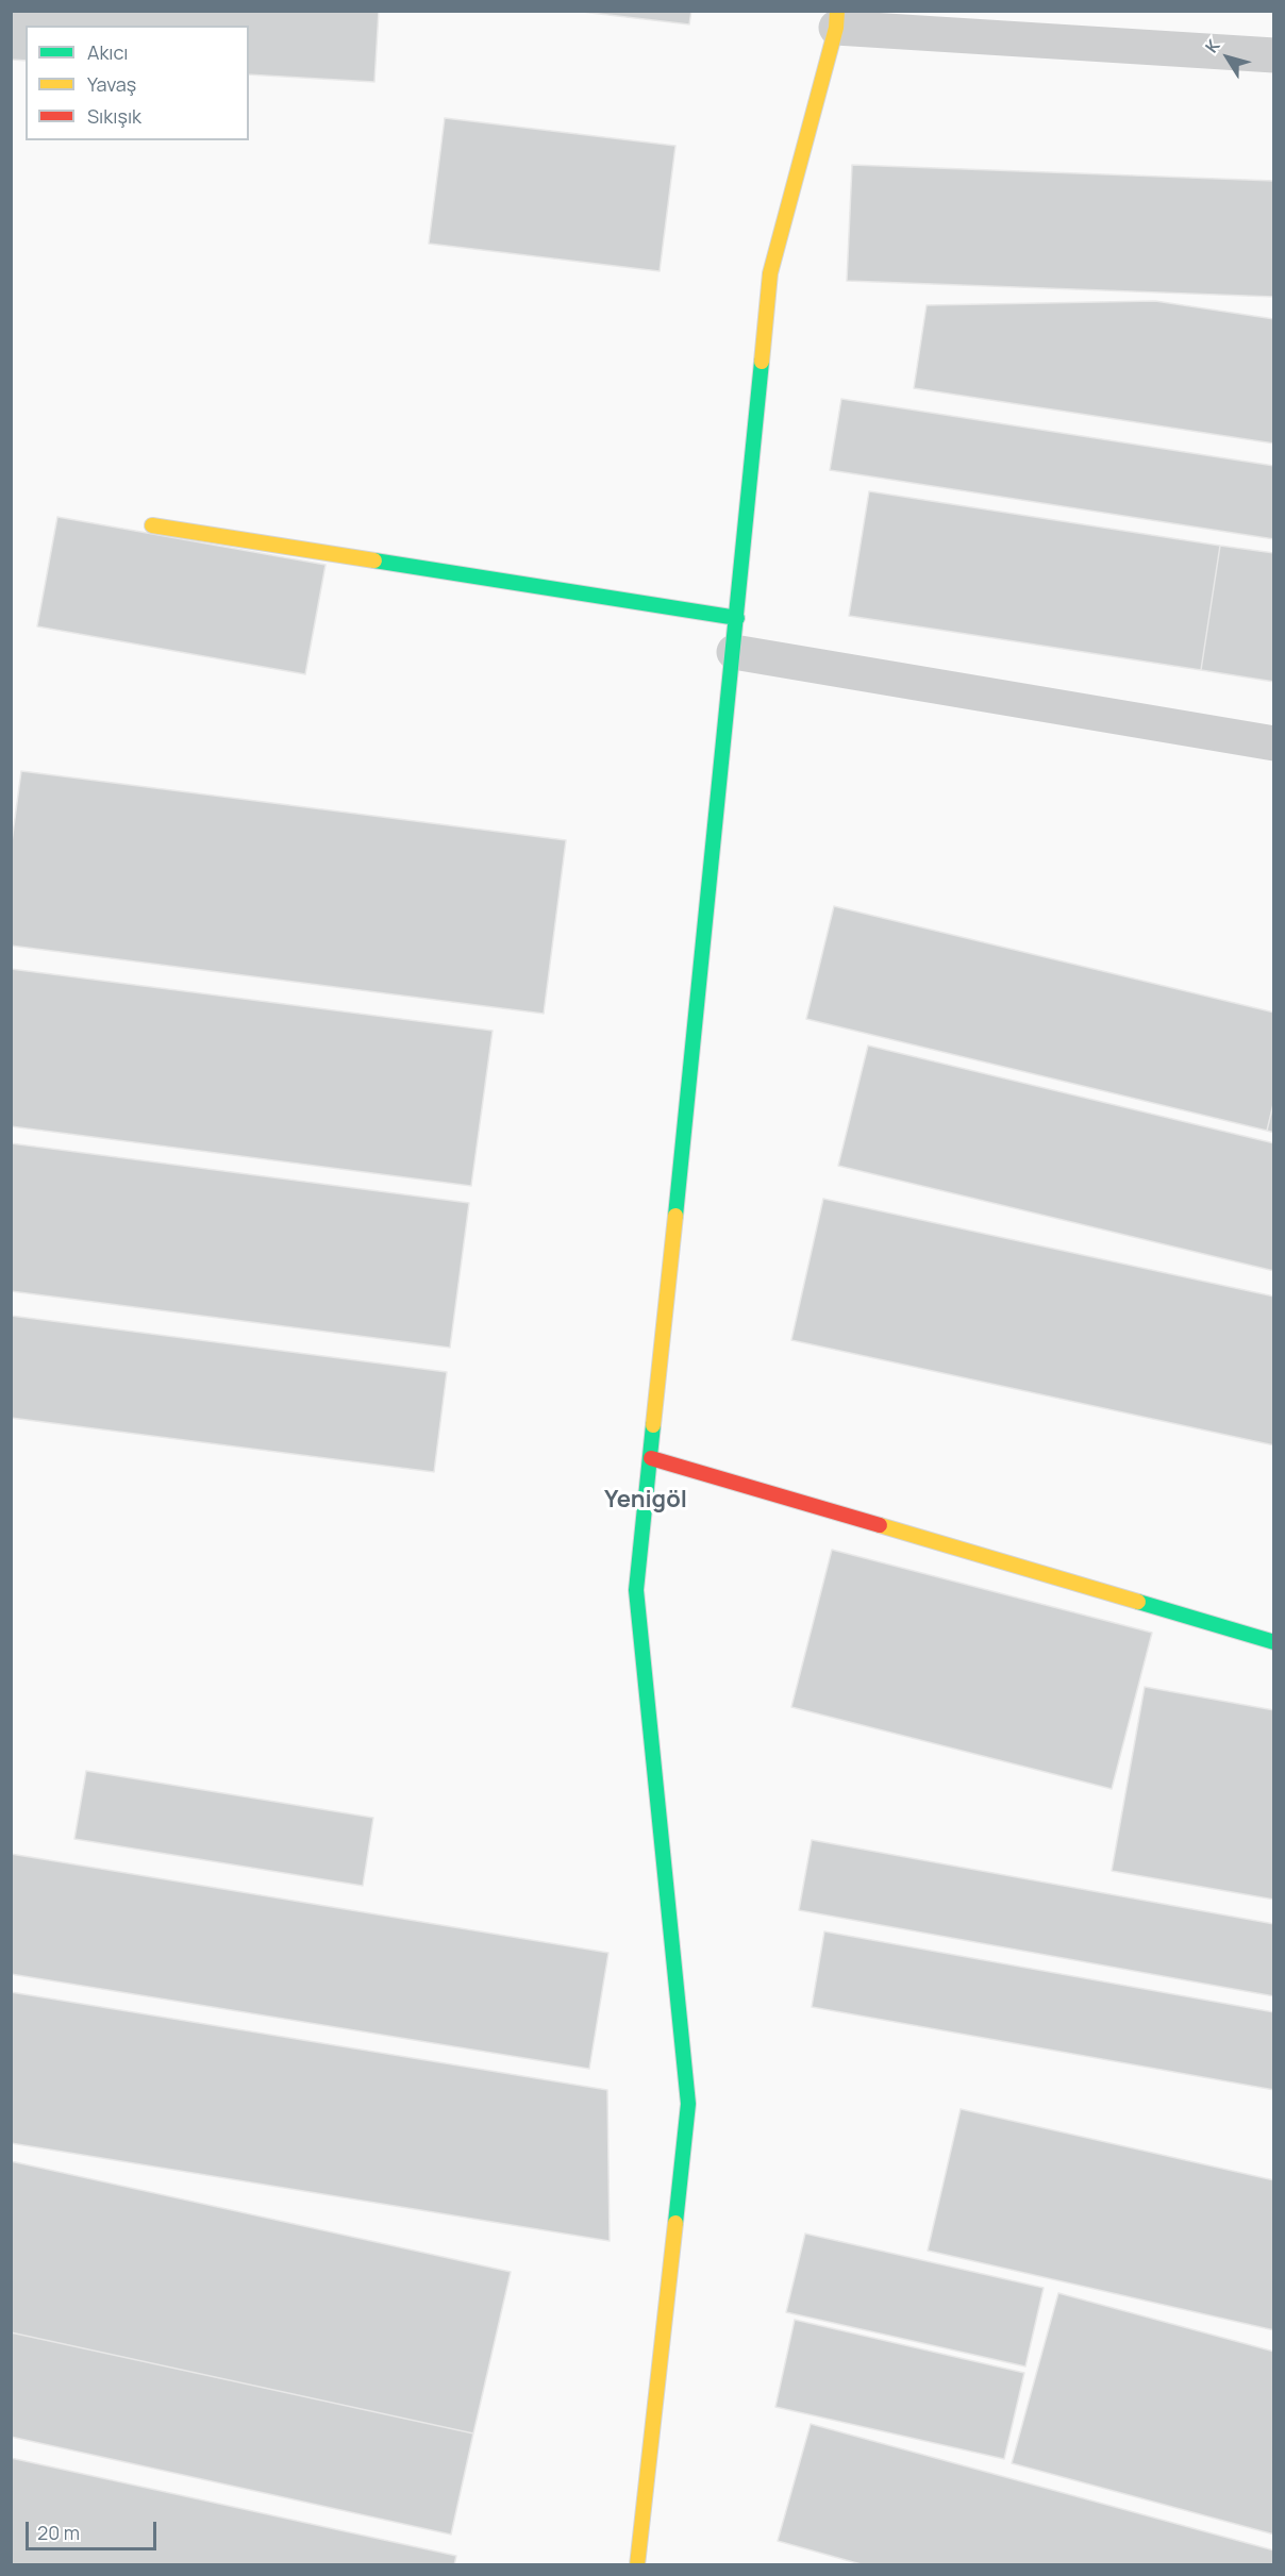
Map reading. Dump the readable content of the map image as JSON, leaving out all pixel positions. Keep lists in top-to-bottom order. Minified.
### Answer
{"districts":["Yenigöl"],"legend":["Akıcı","Yavaş","Sıkışık"],"scale_bar":"20 m","north":"top left"}
